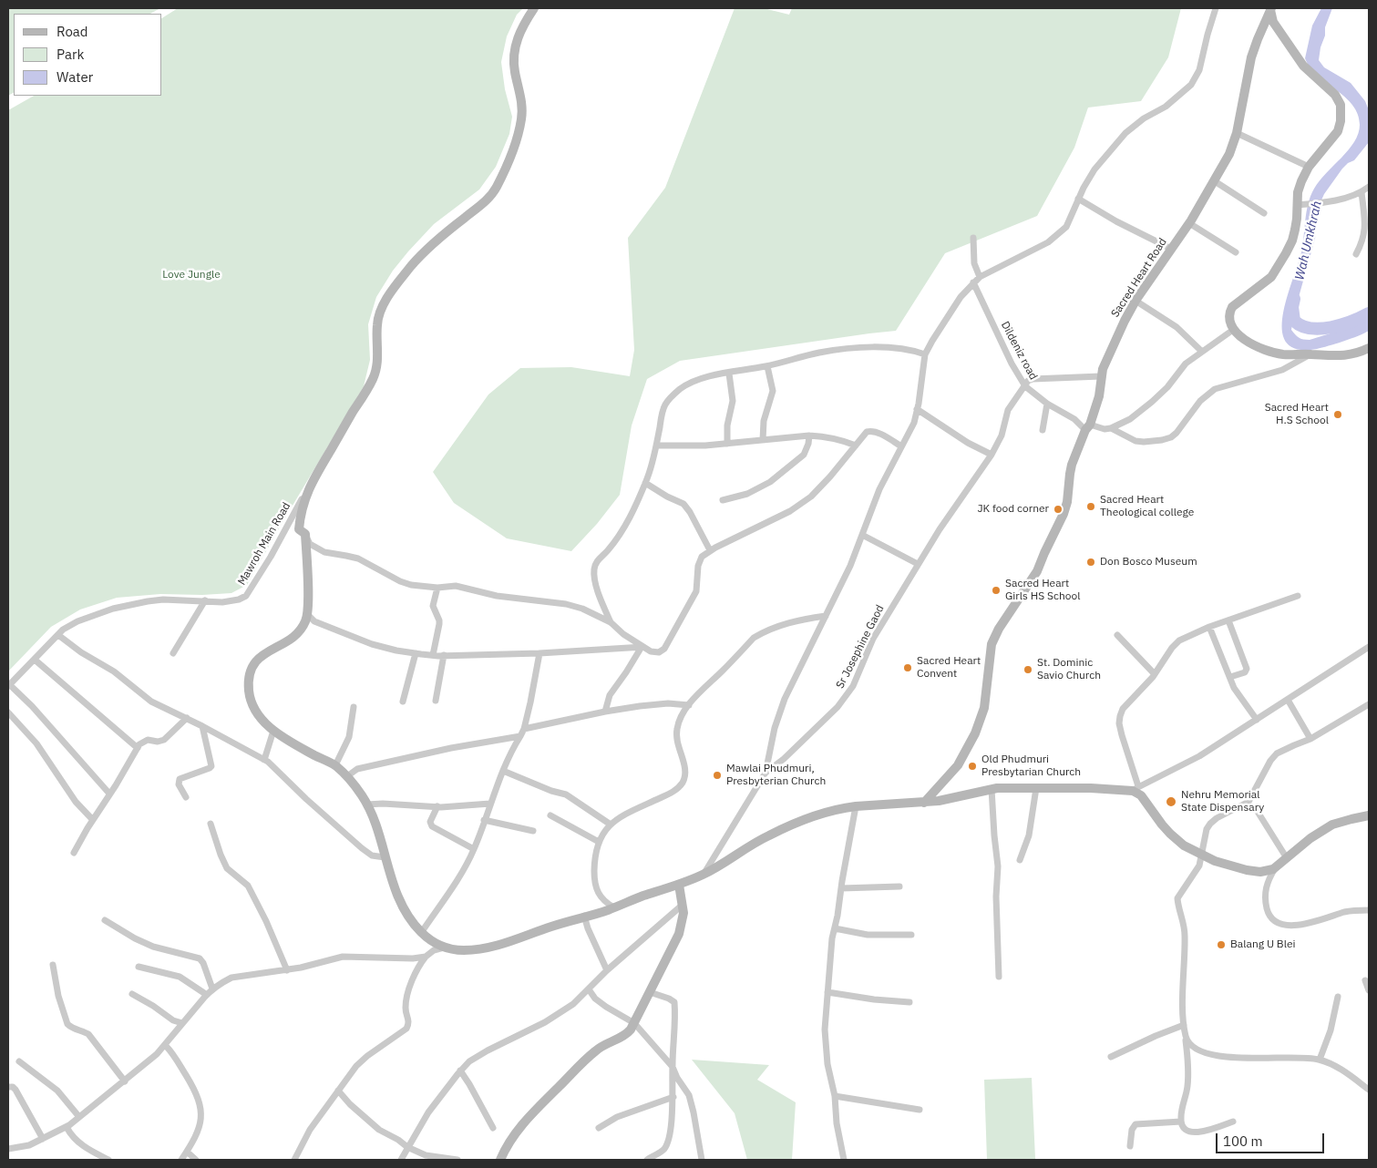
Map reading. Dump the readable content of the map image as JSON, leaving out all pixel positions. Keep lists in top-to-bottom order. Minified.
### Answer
{"streets":{"street":["Sacred Heart Road","Dildeniz road","Mawroh Main Road","Sr Josephine Gaod"]},"crossings":[["Sacred Heart Road","Dildeniz road"],["Dildeniz road","Sr Josephine Gaod"]],"water":["Wah Umkhrah"],"parks":["Love Jungle"],"places":["Sacred Heart H.S School","Sacred Heart Theological college","JK food corner","Don Bosco Museum","Sacred Heart Girls HS School","Sacred Heart Convent","St. Dominic Savio Church","Old Phudmuri Presbytarian Church","Mawlai Phudmuri, Presbyterian Church","Nehru Memorial State Dispensary","Balang U Blei"],"legend":["Road","Park","Water"],"scale_bar":"100 m"}
